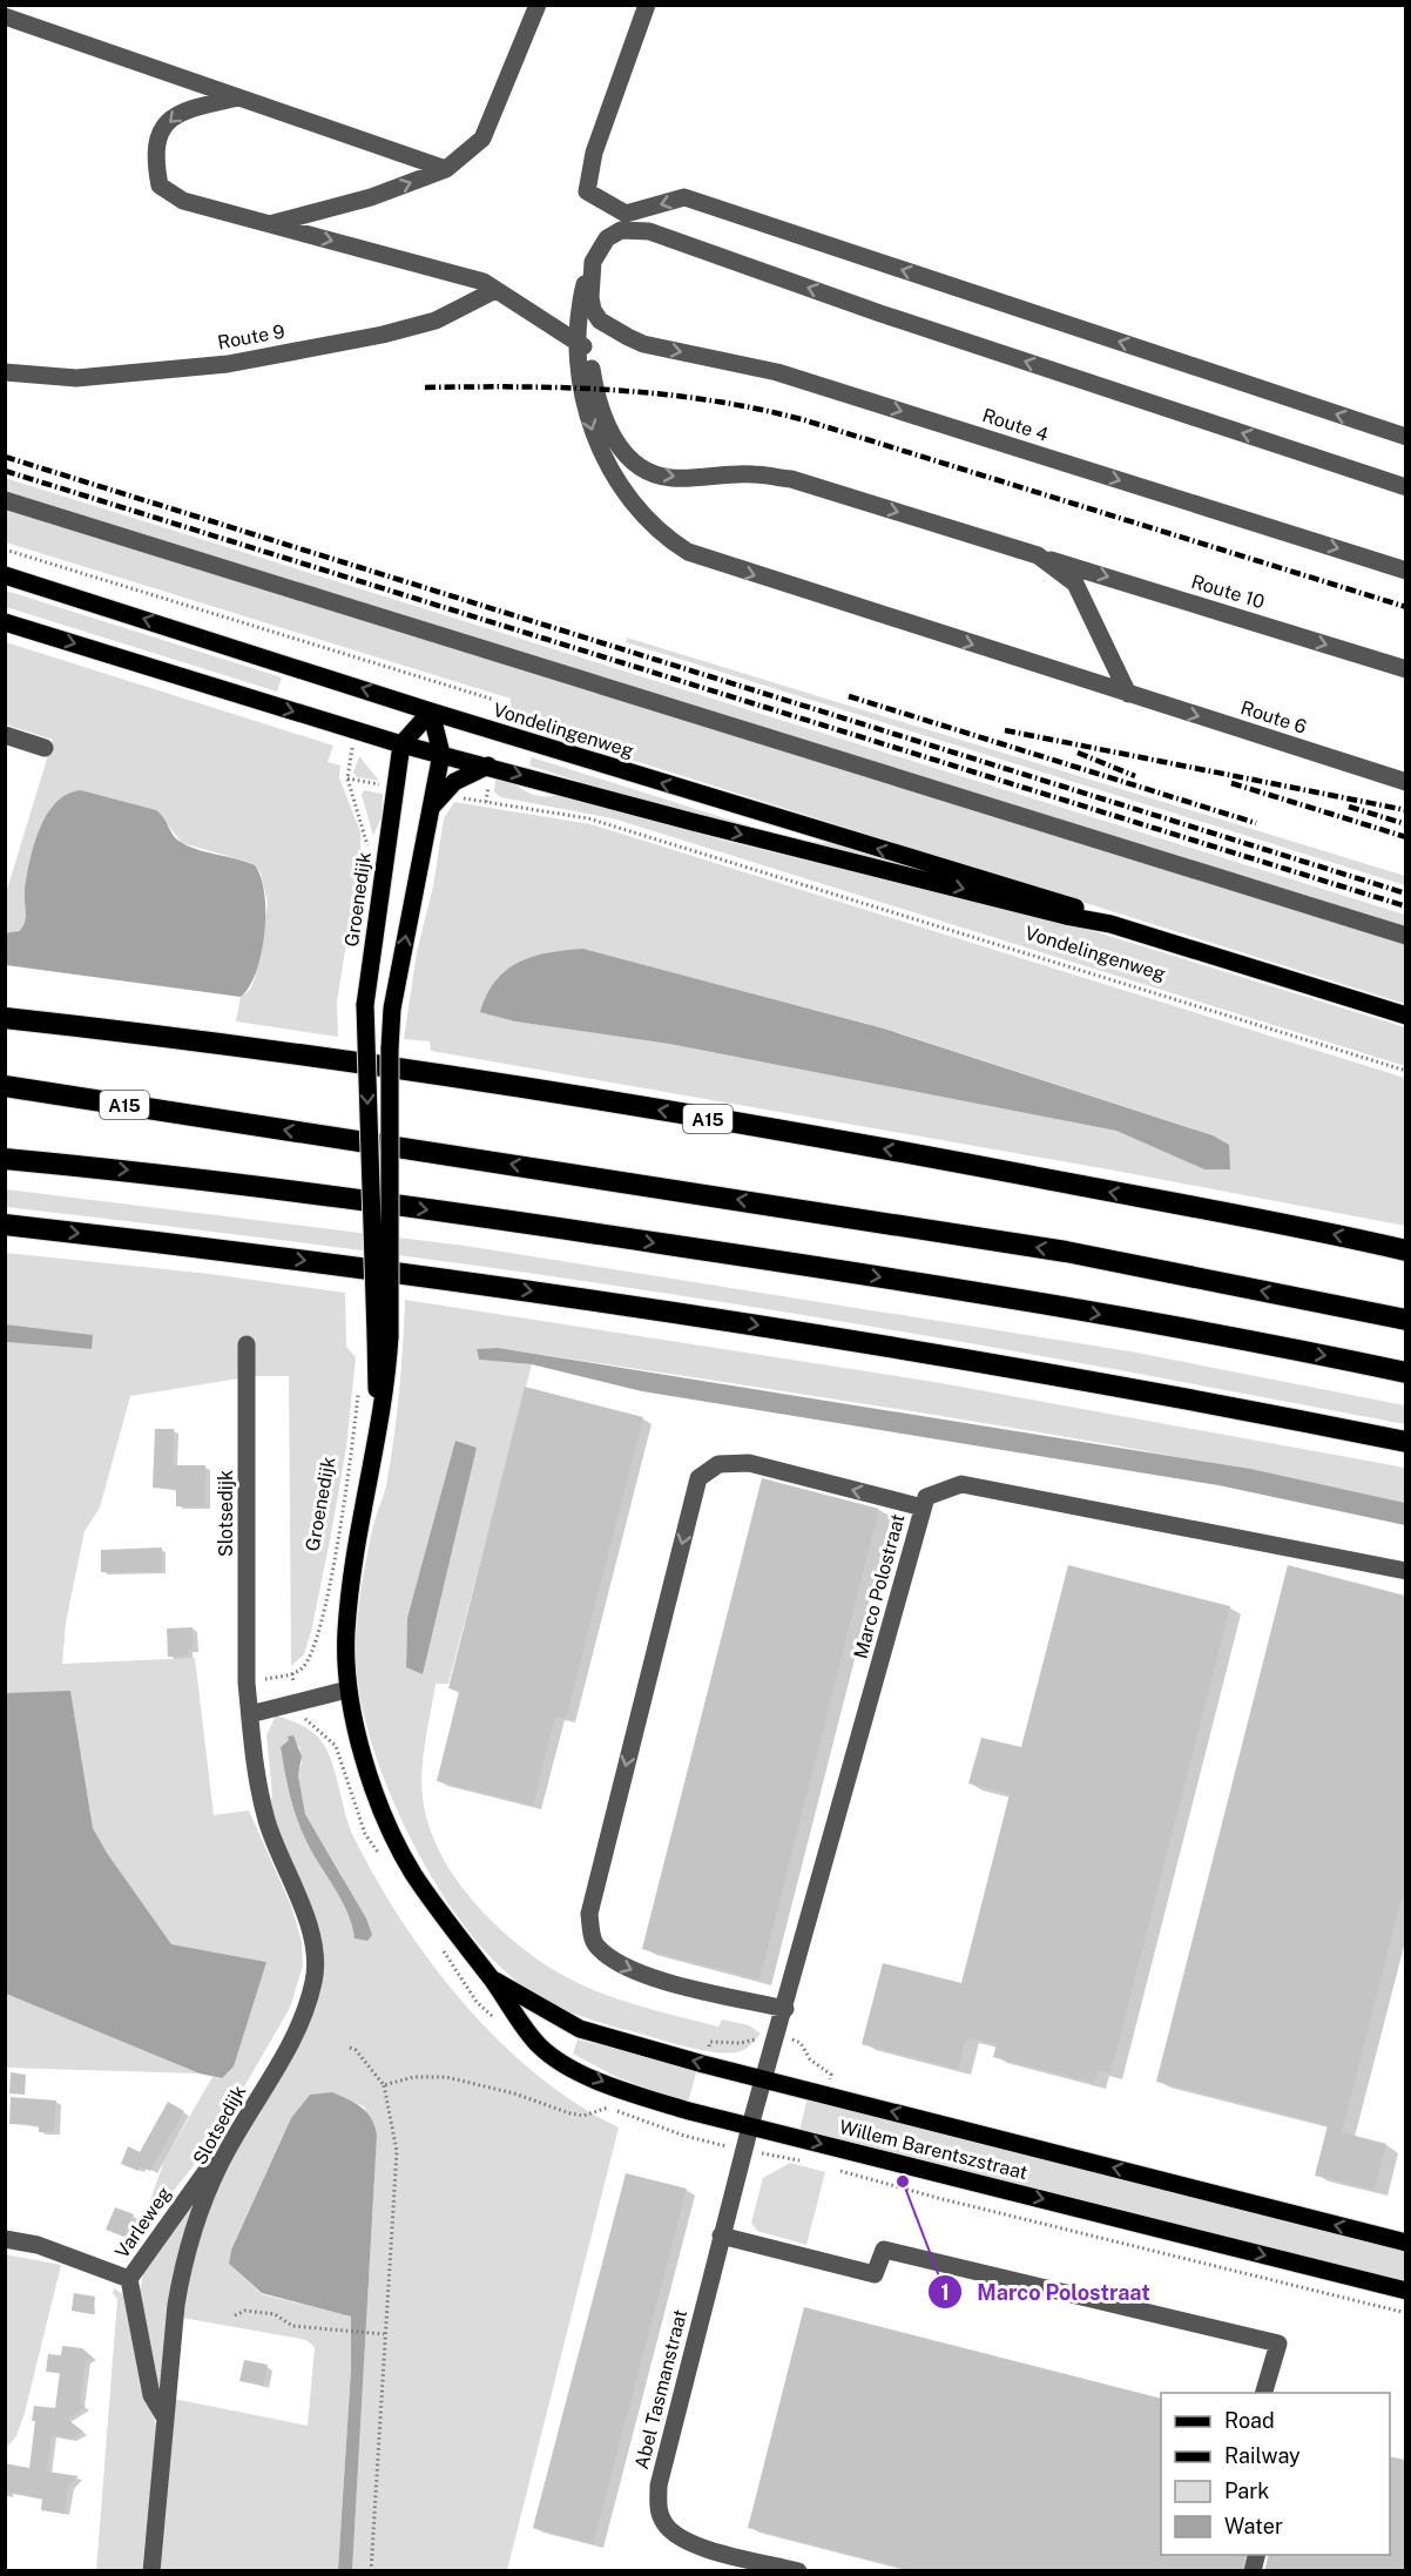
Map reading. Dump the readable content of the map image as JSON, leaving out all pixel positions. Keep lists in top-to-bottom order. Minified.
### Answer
{"streets":{"highway":["A15"],"main road":["Vondelingenweg","Groenedijk","Willem Barentszstraat"],"street":["Route 9","Route 4","Route 10","Route 6","Slotsedijk","Marco Polostraat","Varleweg","Abel Tasmanstraat"]},"crossings":[["Route 10","Route 6"],["Vondelingenweg","Groenedijk"],["Groenedijk","Slotsedijk"],["Groenedijk","Willem Barentszstraat"],["Slotsedijk","Varleweg"],["Marco Polostraat","Willem Barentszstraat"],["Marco Polostraat","Abel Tasmanstraat"],["Willem Barentszstraat","Abel Tasmanstraat"]],"one_way":["Route 10"],"places":["Marco Polostraat"],"legend":["Road","Railway","Park","Water"]}
